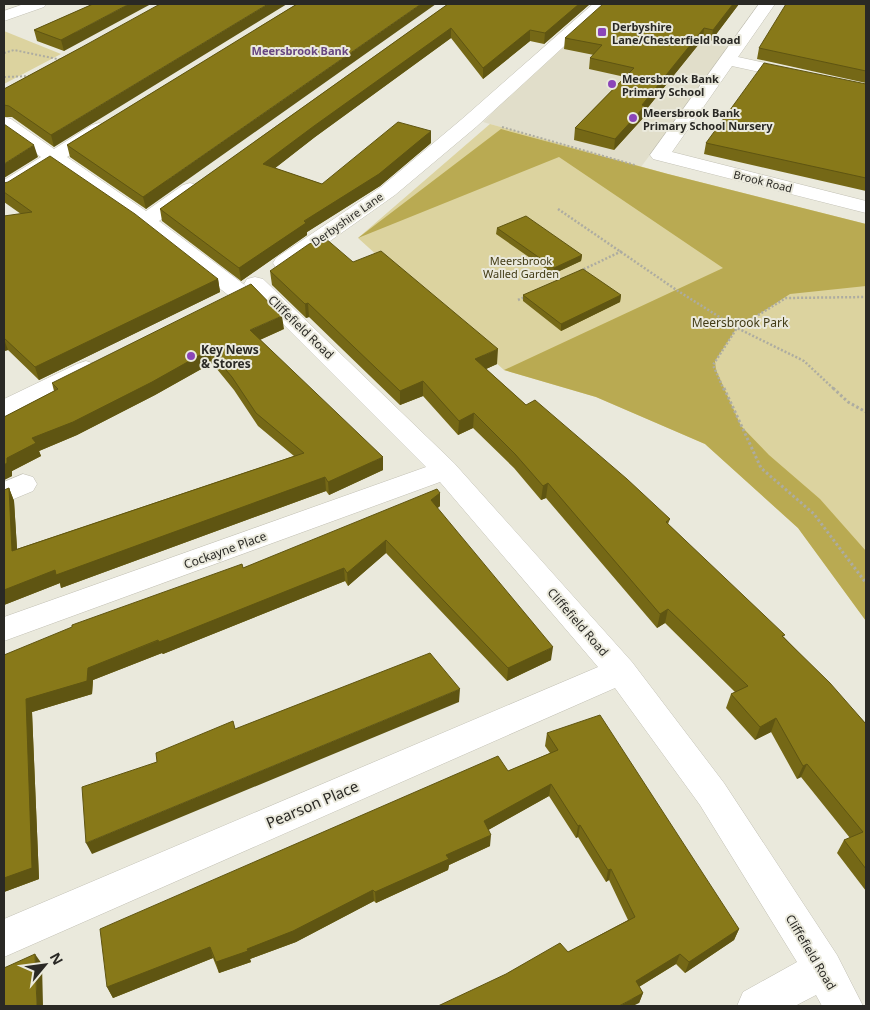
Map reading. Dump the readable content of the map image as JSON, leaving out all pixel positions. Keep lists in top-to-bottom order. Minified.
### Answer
{"streets":{"main road":["Brook Road","Derbyshire Lane","Cliffefield Road","Cockayne Place","Pearson Place"]},"crossings":[["Derbyshire Lane","Cliffefield Road"],["Cliffefield Road","Cockayne Place"],["Cliffefield Road","Pearson Place"]],"districts":["Meersbrook Bank"],"parks":["Meersbrook Walled Garden","Meersbrook Park"],"places":{"transit":["Derbyshire Lane/Chesterfield Road"],"other":["Meersbrook Bank Primary School","Meersbrook Bank Primary School Nursery","Key News & Stores"]},"north":"top right"}
